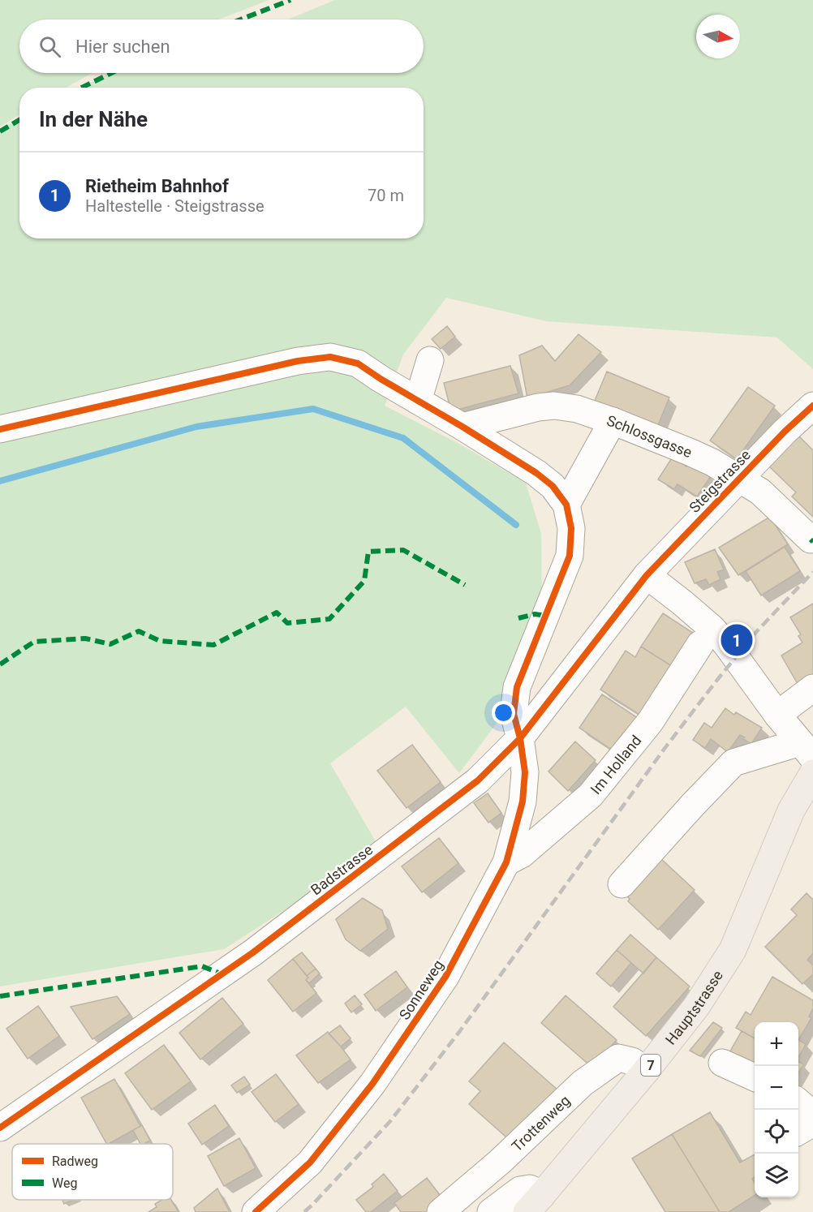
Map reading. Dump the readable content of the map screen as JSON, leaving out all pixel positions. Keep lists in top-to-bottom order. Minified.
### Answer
{"streets":{"main road":["Hauptstrasse","7"],"street":["Schlossgasse","Steigstrasse","Im Holland","Badstrasse","Sonneweg","Trottenweg"]},"crossings":[["Schlossgasse","Steigstrasse"],["Steigstrasse","Badstrasse"],["Im Holland","Sonneweg"],["Badstrasse","Sonneweg"],["Hauptstrasse","Trottenweg"]],"legend":["Radweg","Weg"],"north":"right","page":{"search":"Hier suchen","heading":"In der Nähe","list":[{"mark":"1","name":"Rietheim Bahnhof","note":"Haltestelle · Steigstrasse","value":"70 m"}],"pins":"1","map_buttons":["+","−"]}}
